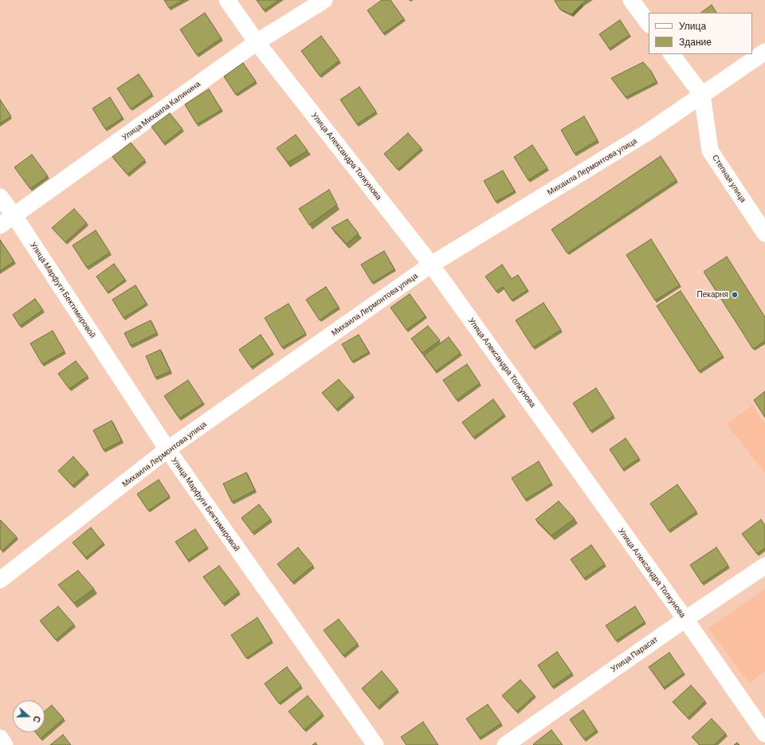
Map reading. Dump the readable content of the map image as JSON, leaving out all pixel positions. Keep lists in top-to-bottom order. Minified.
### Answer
{"streets":{"street":["Улица Михаила Калинина","Улица Александра Толкунова","Михаила Лермонтова улица","Степная улица","Улица Марфуги Бектимировой","Улица Парасат"]},"crossings":[["Улица Михаила Калинина","Улица Александра Толкунова"],["Улица Михаила Калинина","Улица Марфуги Бектимировой"],["Улица Александра Толкунова","Михаила Лермонтова улица"],["Улица Александра Толкунова","Улица Парасат"],["Михаила Лермонтова улица","Степная улица"],["Михаила Лермонтова улица","Улица Марфуги Бектимировой"]],"places":["Пекарня"],"legend":["Улица","Здание"],"north":"right"}
